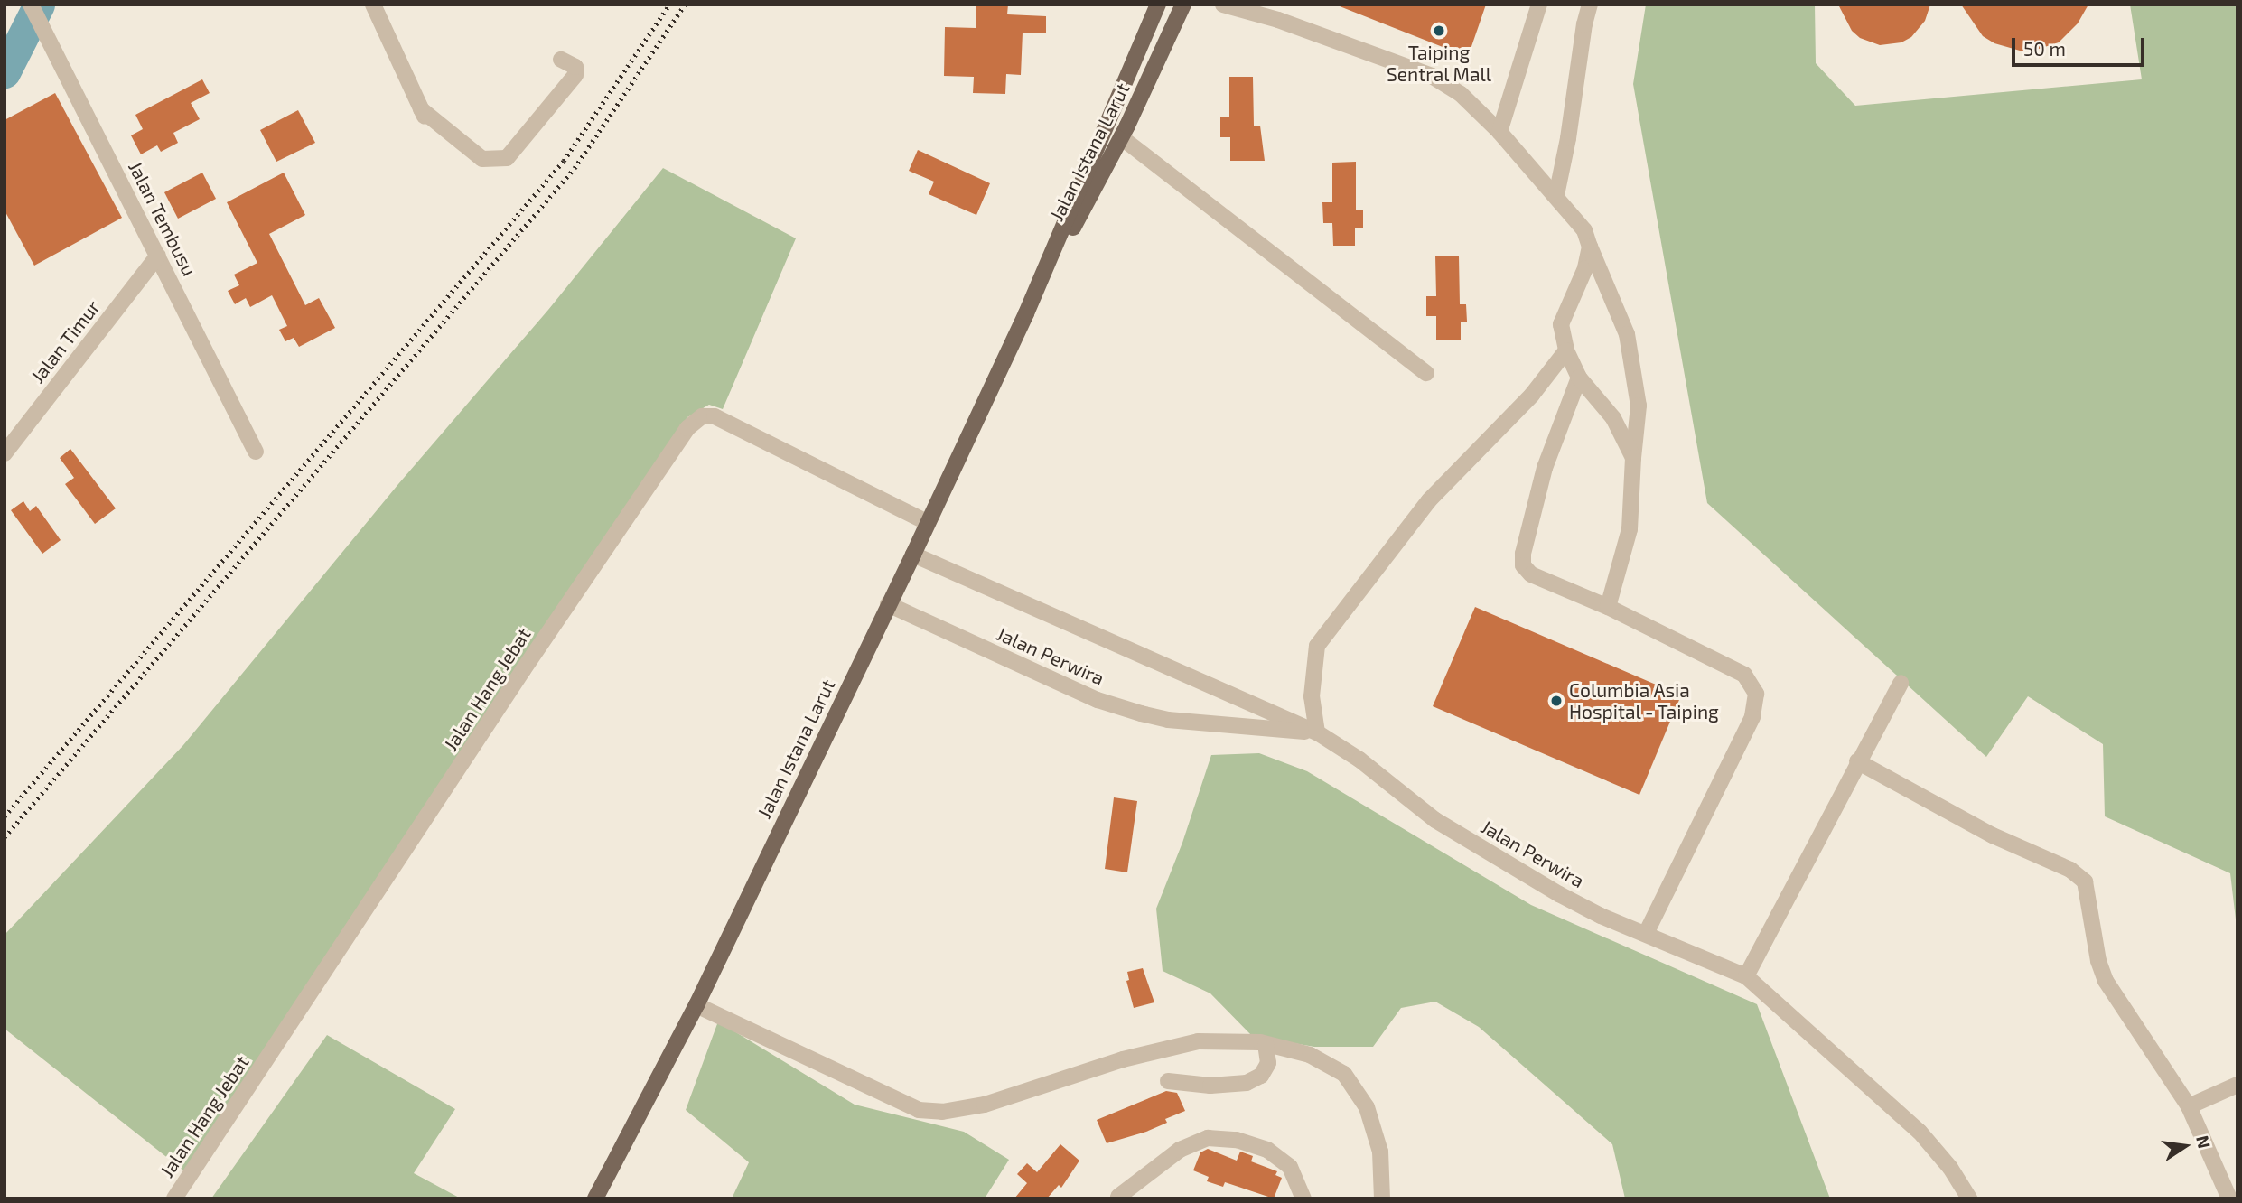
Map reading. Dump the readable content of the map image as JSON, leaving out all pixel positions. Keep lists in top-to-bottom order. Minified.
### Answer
{"streets":{"main road":["Jalan Istana Larut"],"street":["Jalan Tembusu","Jalan Timur","Jalan Perwira","Jalan Hang Jebat"]},"crossings":[["Jalan Istana Larut","Jalan Perwira"],["Jalan Istana Larut","Jalan Hang Jebat"],["Jalan Tembusu","Jalan Timur"]],"places":["Taiping Sentral Mall","Columbia Asia Hospital - Taiping"],"scale_bar":"50 m","north":"right"}
